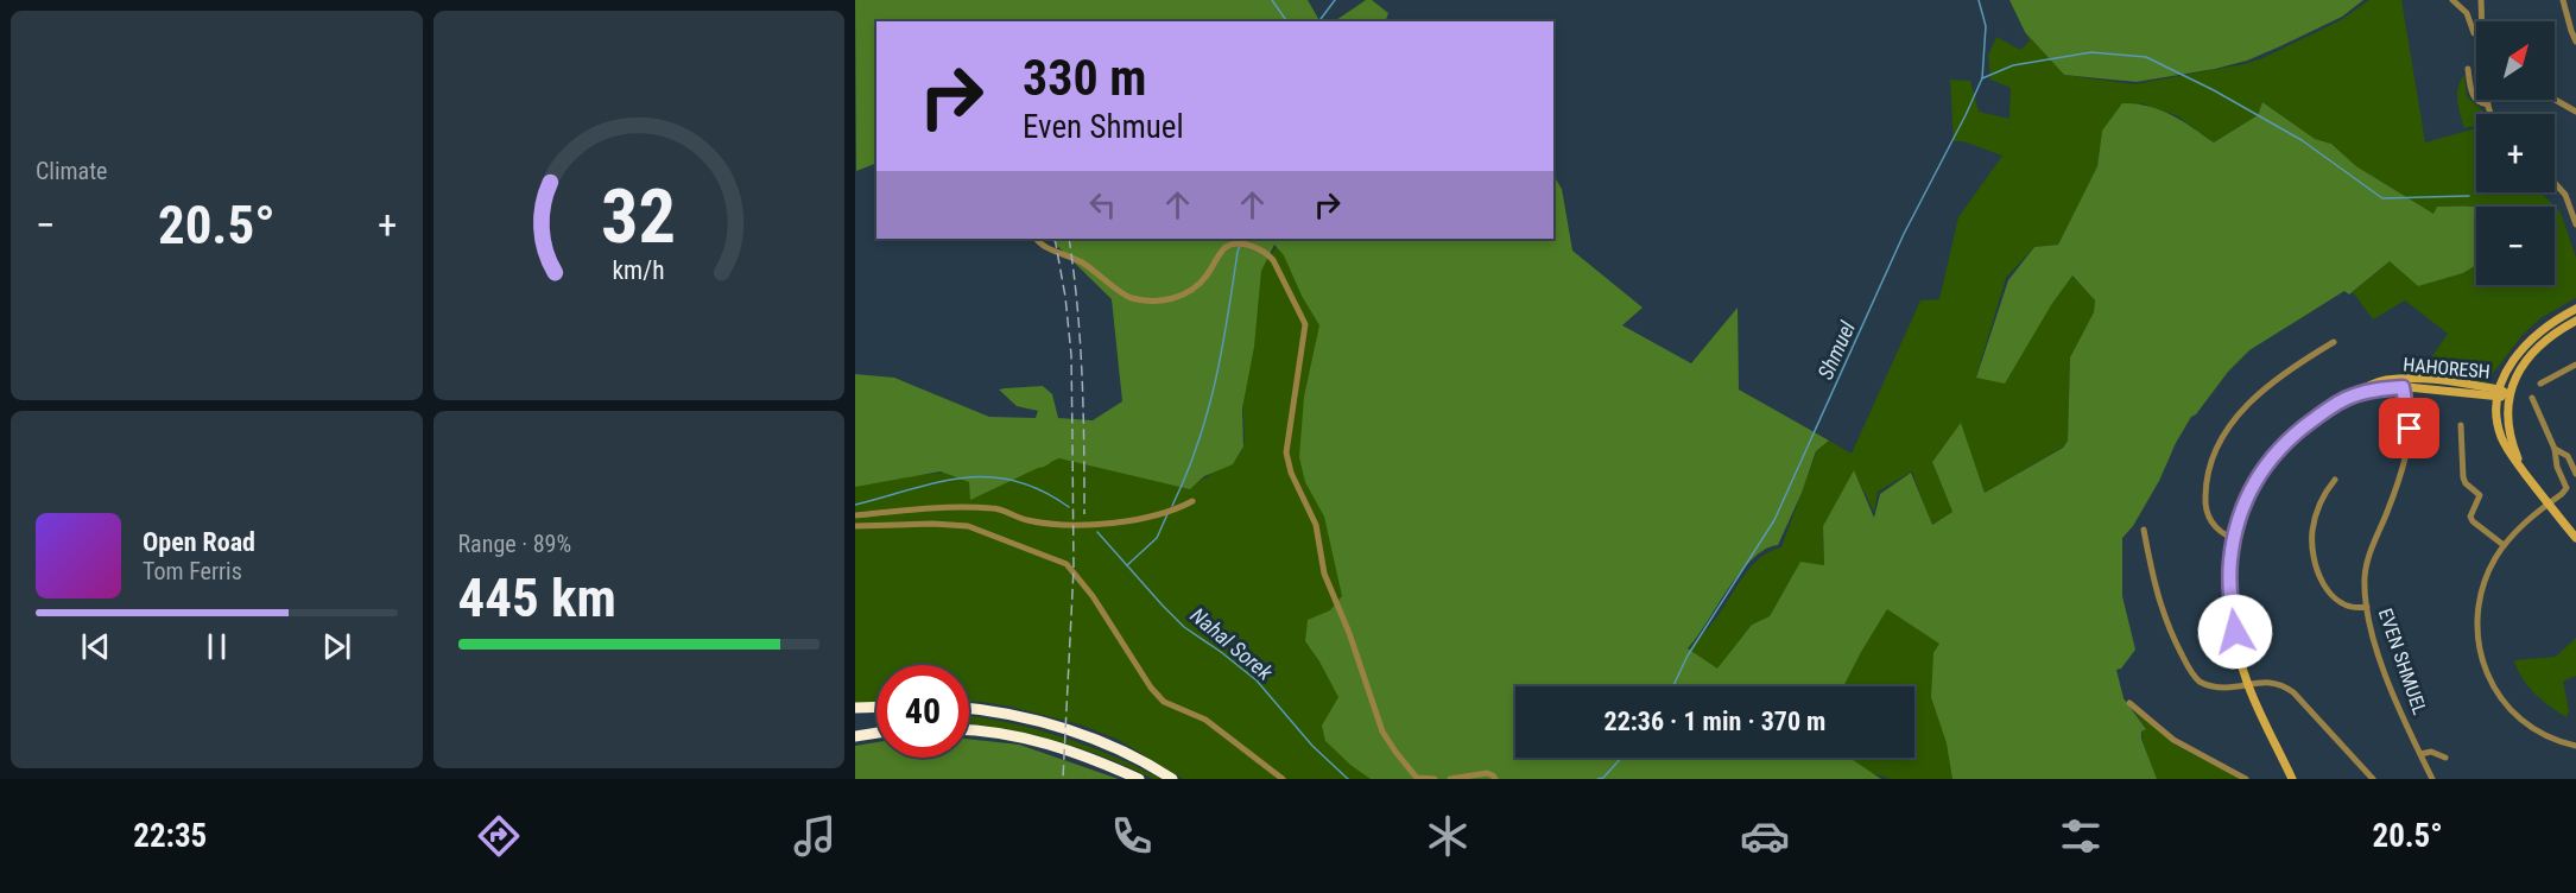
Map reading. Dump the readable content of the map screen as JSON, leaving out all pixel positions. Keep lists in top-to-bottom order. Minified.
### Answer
{"streets":{"street":["HAHORESH","EVEN SHMUEL"]},"crossings":[["HAHORESH","EVEN SHMUEL"]],"water":["Shmuel","Nahal Sorek"],"north":"top right","page":{"tile":["Climate",["Range · 89%","445 km"]],"map_buttons":["+","−"],"turn":["330 m","Even Shmuel"],"heat":["−","20.5°","+"],"song":["Open Road","Tom Ferris"],"limit":"40","trip":"22:36 · 1 min · 370 m","tabs":["22:35","20.5°"],"gauge":["32","km/h"]}}
